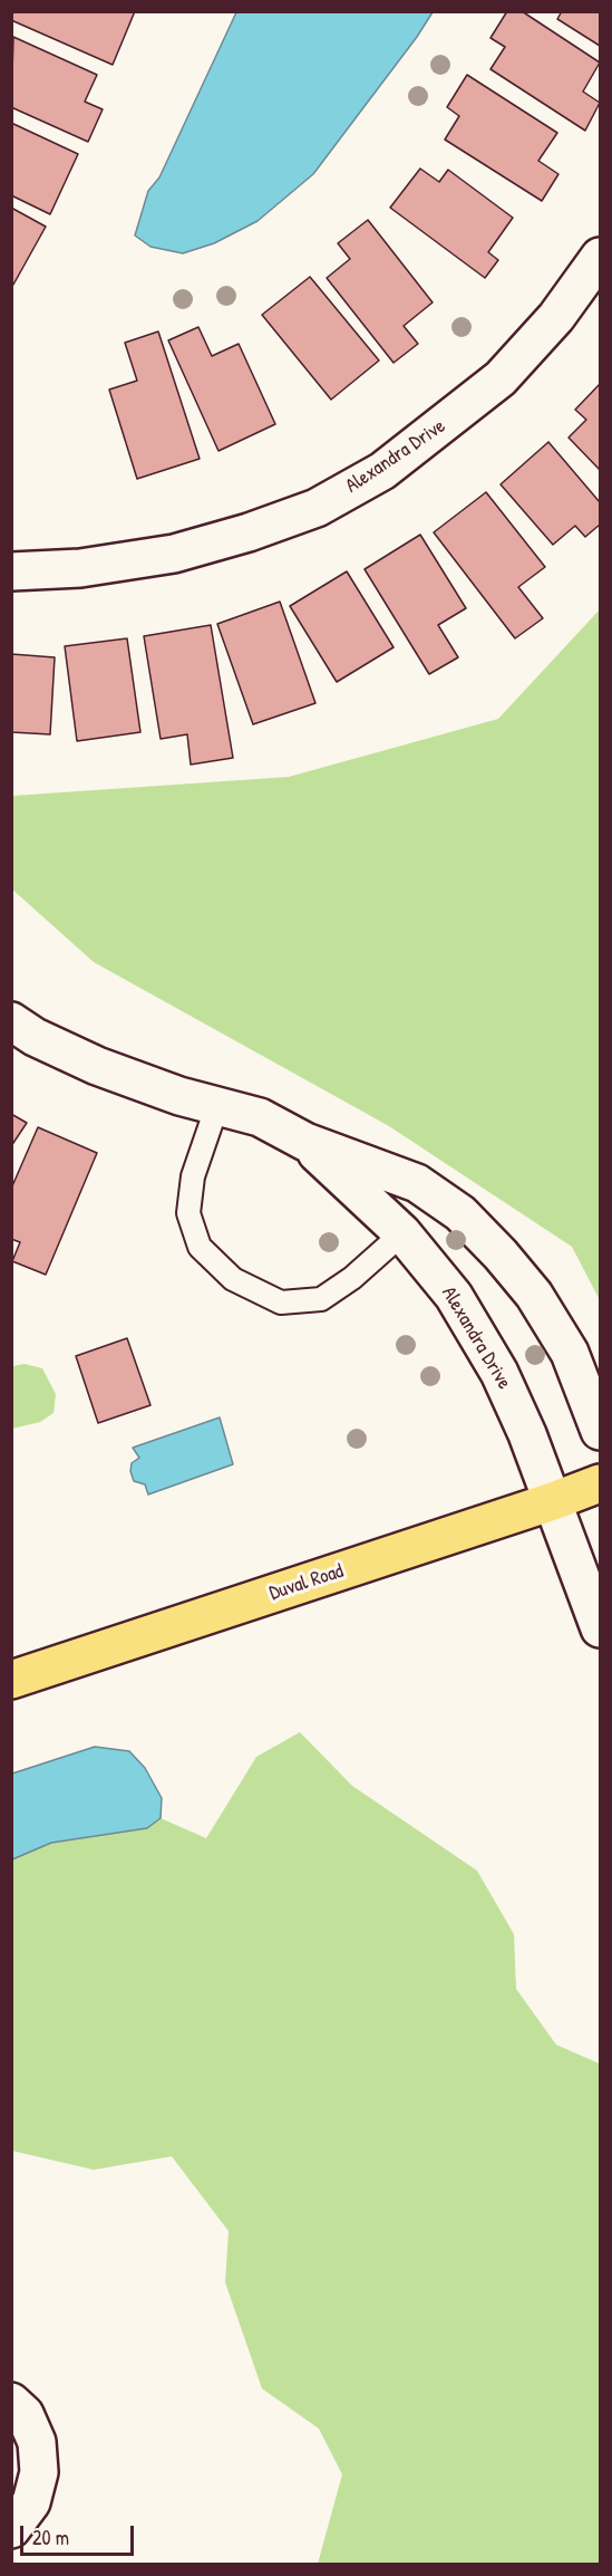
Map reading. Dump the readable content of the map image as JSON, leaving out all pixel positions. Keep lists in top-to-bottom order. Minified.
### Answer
{"streets":{"main road":["Duval Road"],"street":["Alexandra Drive"]},"crossings":[["Alexandra Drive","Duval Road"]],"scale_bar":"20 m"}
